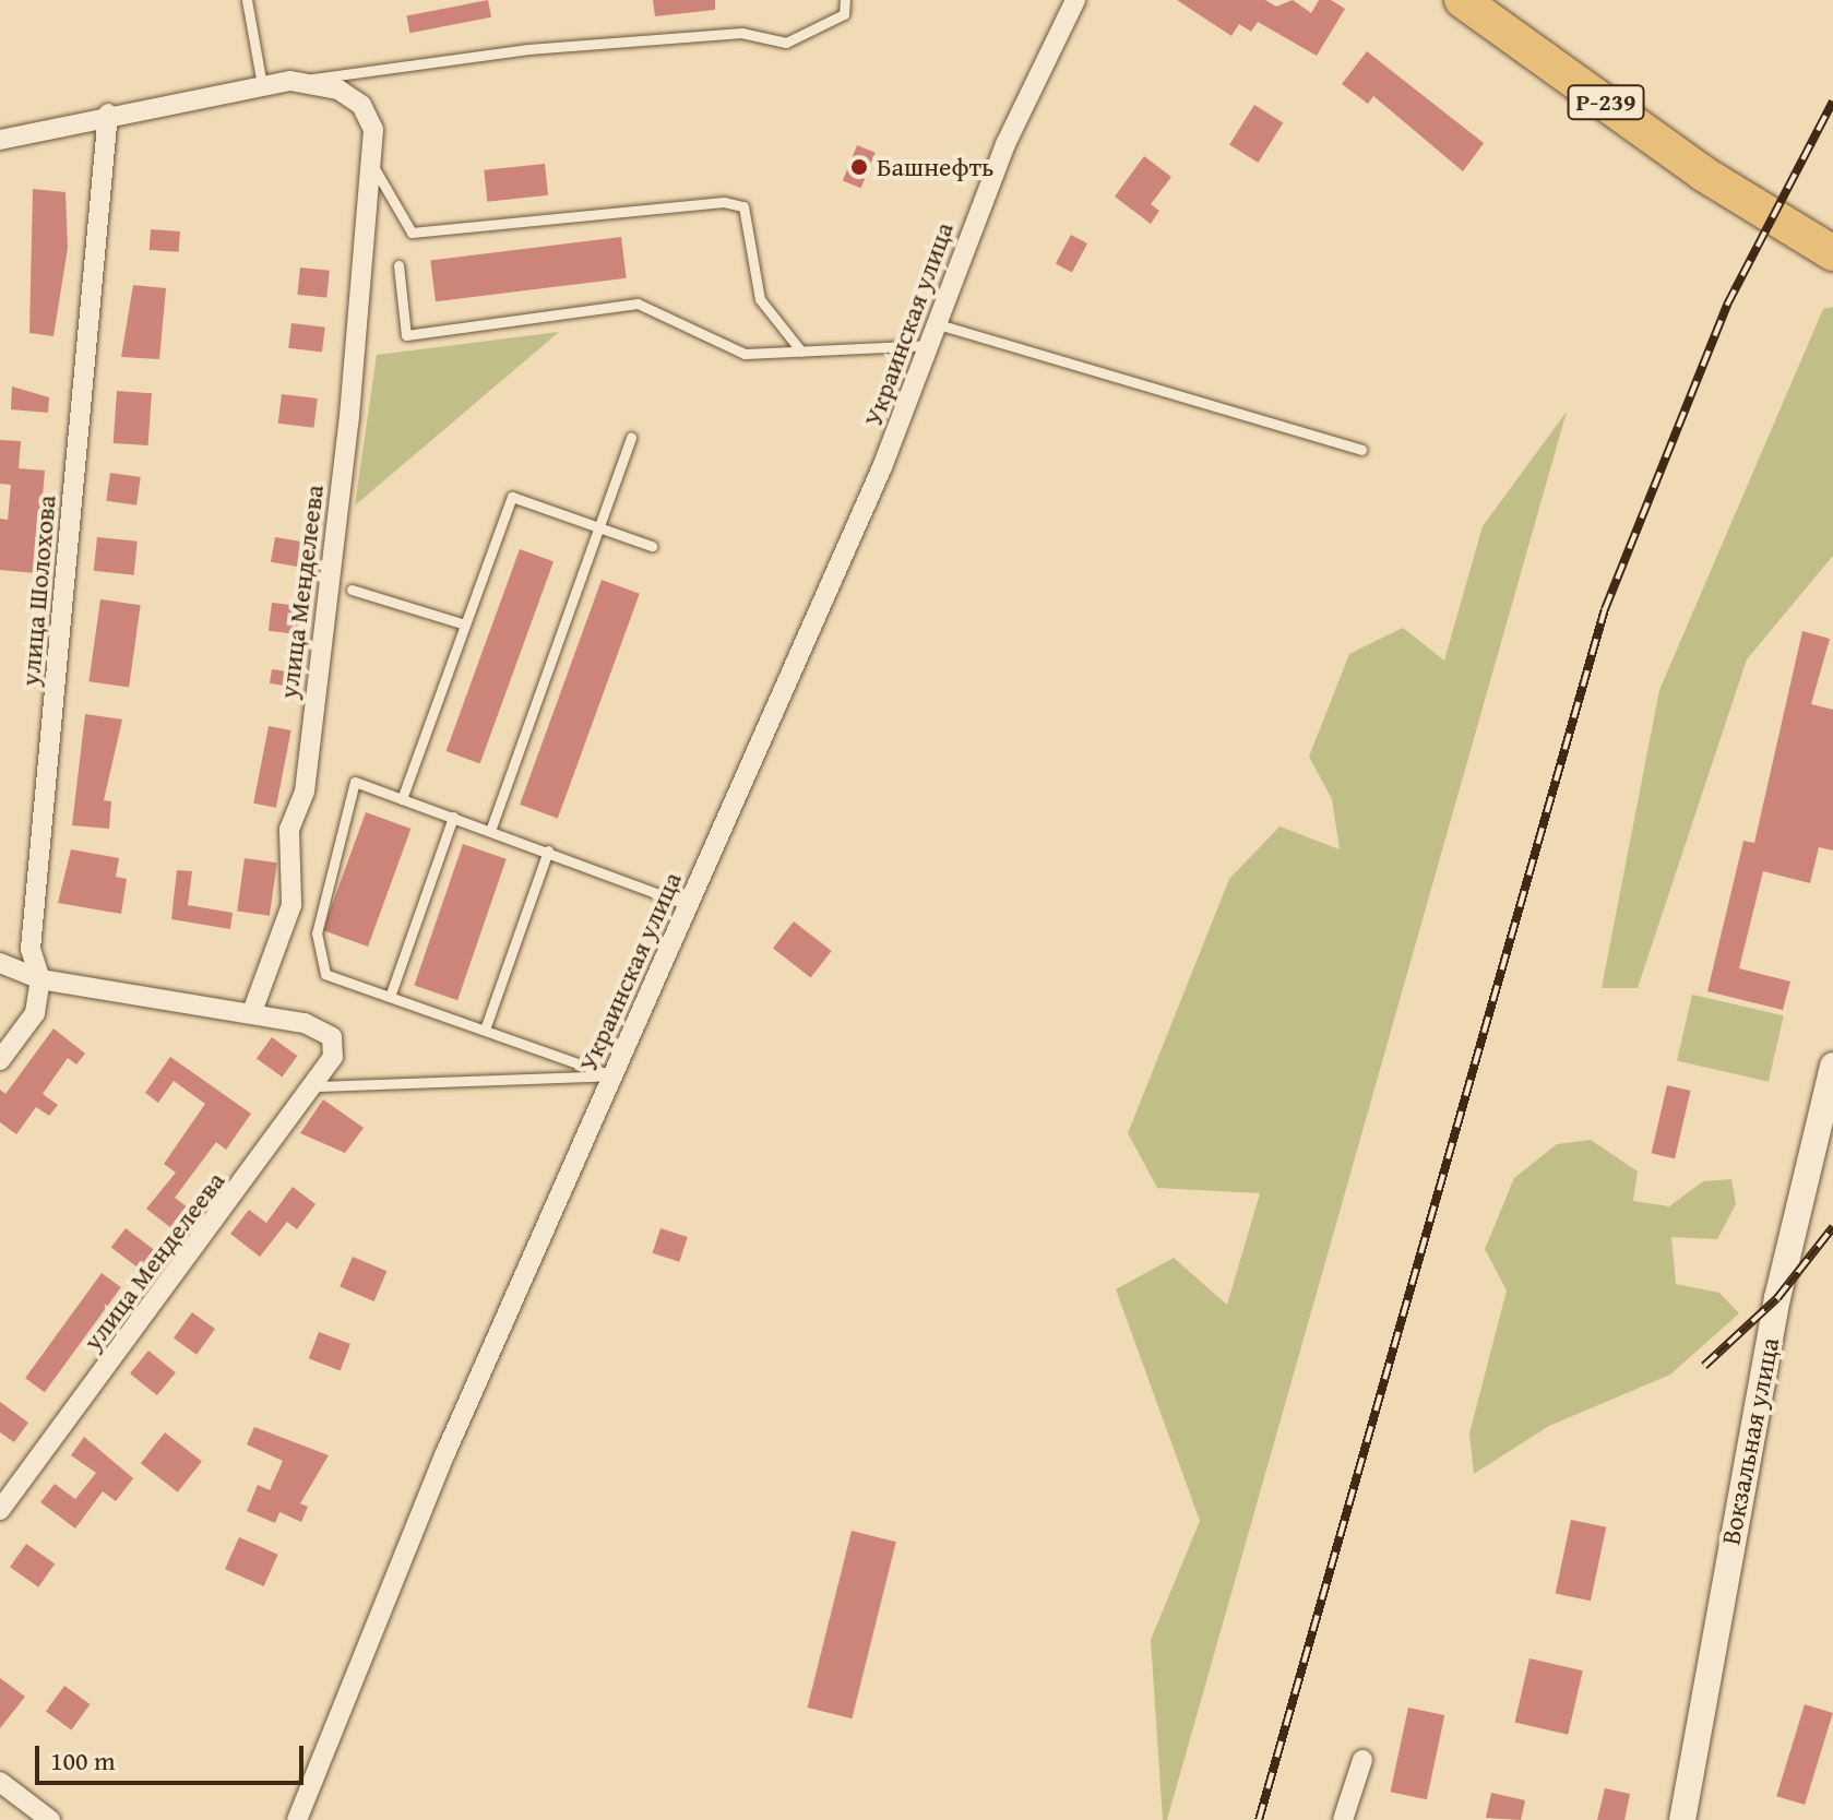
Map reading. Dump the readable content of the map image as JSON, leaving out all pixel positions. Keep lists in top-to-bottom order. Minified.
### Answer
{"streets":{"highway":["Р-239"],"street":["Украинская улица","улица Шолохова","улица Менделеева","Вокзальная улица"]},"crossings":[["улица Шолохова","улица Менделеева"]],"places":["Башнефть"],"scale_bar":"100 m"}
